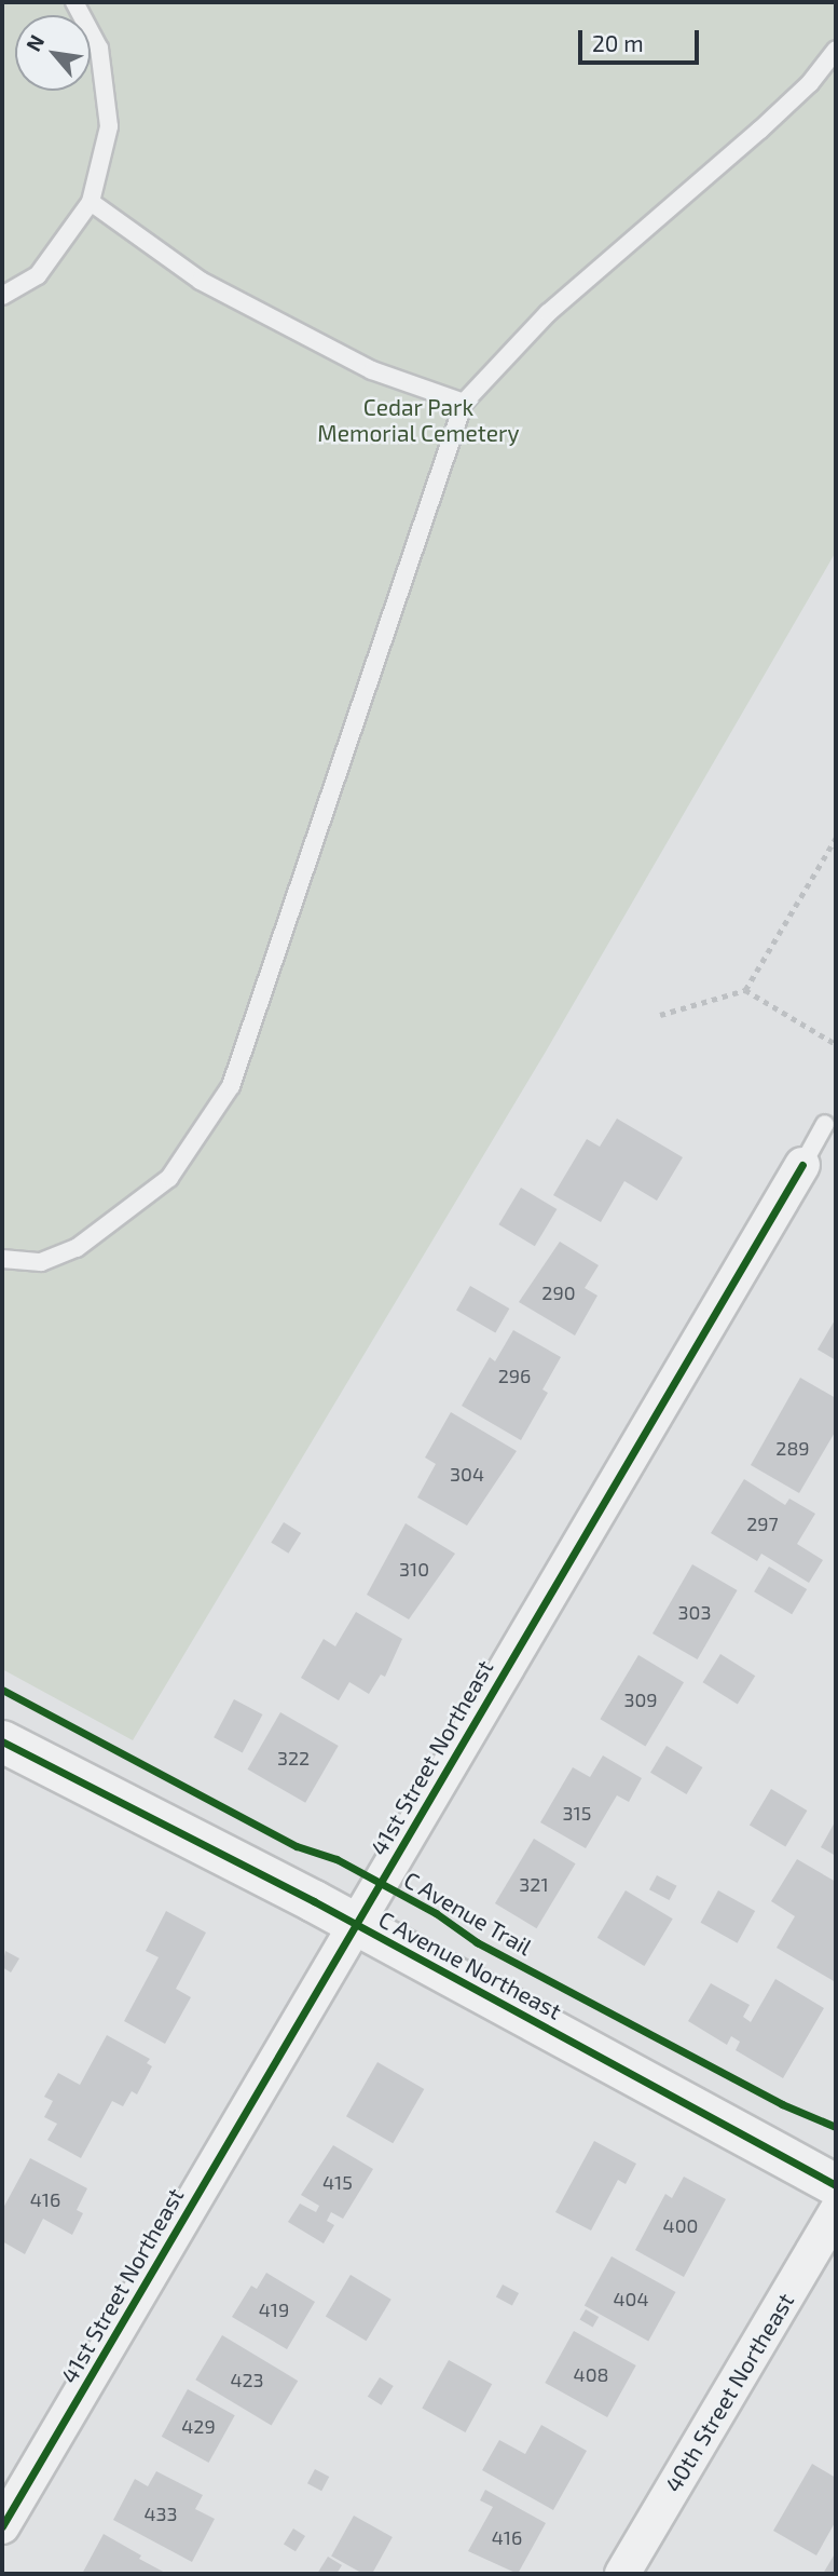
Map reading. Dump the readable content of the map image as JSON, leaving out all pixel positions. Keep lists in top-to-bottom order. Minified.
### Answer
{"streets":{"street":["41st Street Northeast","C Avenue Northeast","40th Street Northeast"],"cycle path":["C Avenue Trail"]},"crossings":[["41st Street Northeast","C Avenue Northeast"]],"parks":["Cedar Park Memorial Cemetery"],"house_numbers":["290","296","289","304","297","310","303","309","322","315","321","415","416","400","404","419","408","423","429","433","416"],"scale_bar":"20 m","north":"top left"}
